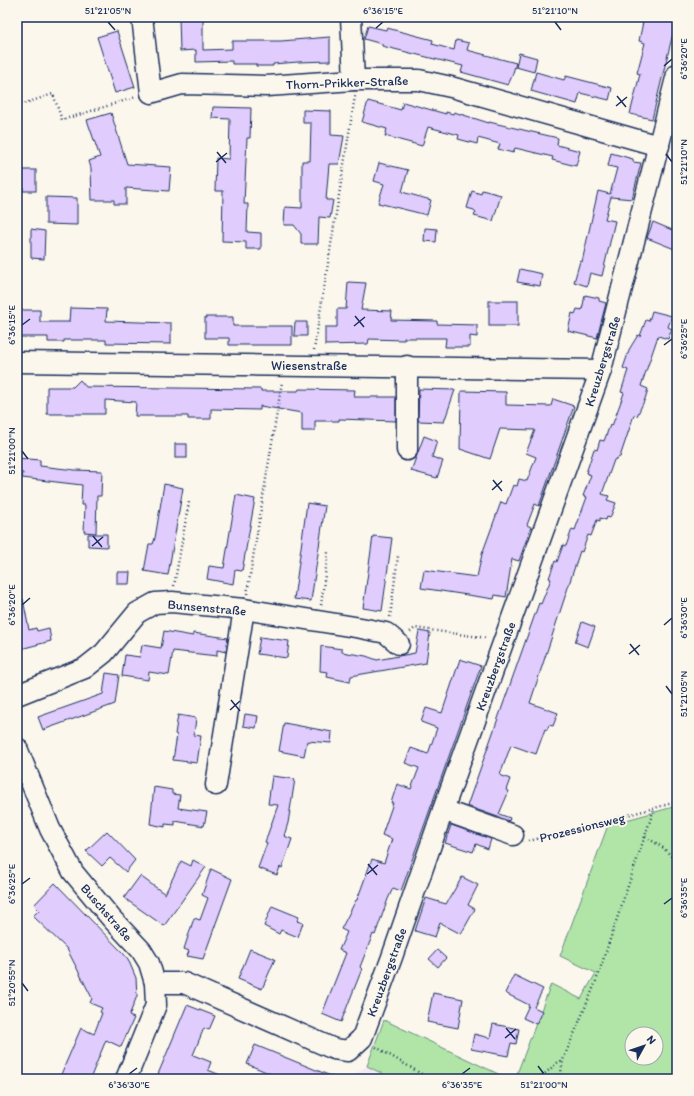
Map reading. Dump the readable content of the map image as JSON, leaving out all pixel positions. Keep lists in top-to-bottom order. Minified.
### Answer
{"streets":{"street":["Thorn-Prikker-Straße","Kreuzbergstraße","Wiesenstraße","Bunsenstraße","Buschstraße"],"path":["Prozessionsweg"]},"crossings":[["Thorn-Prikker-Straße","Kreuzbergstraße"],["Kreuzbergstraße","Wiesenstraße"],["Kreuzbergstraße","Buschstraße"]],"north":"top right","coordinates":["51°21'05\"N","6°36'15\"E","51°21'10\"N","6°36'20\"E","6°36'25\"E","51°21'00\"N","6°36'30\"E","6°36'35\"E","51°20'55\"N"]}
